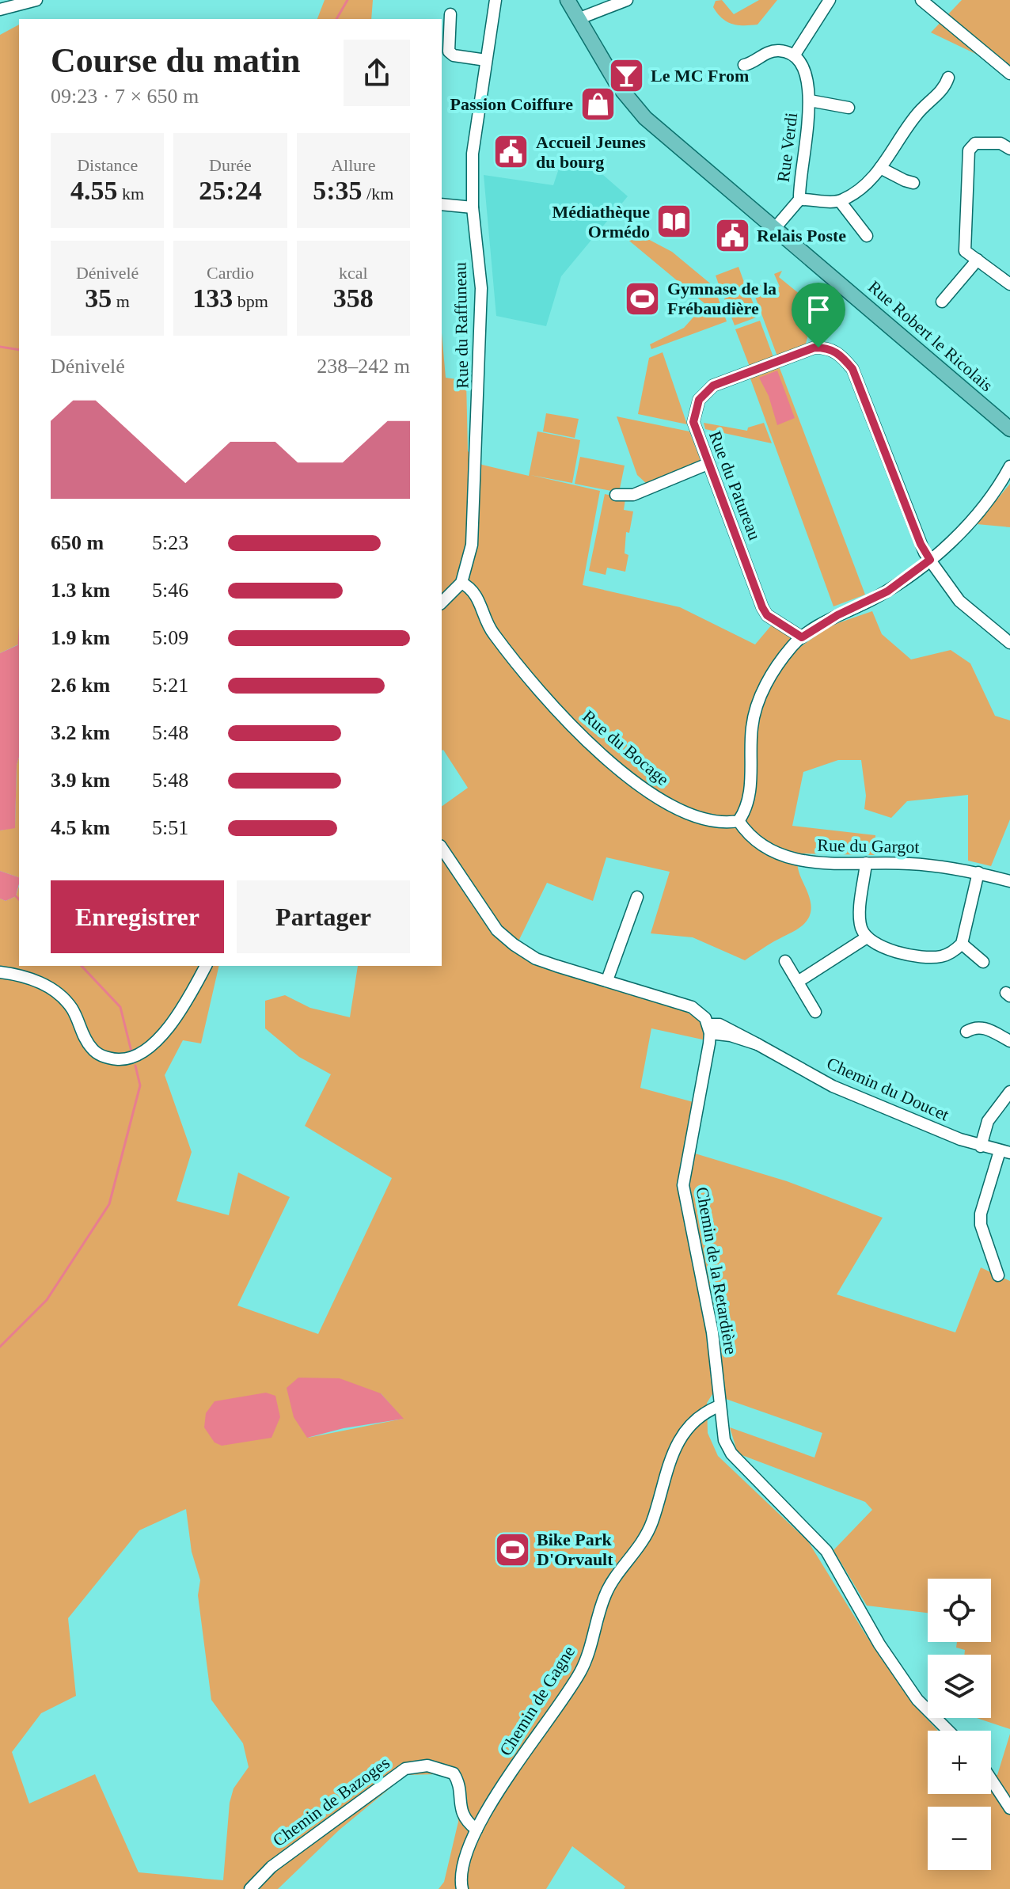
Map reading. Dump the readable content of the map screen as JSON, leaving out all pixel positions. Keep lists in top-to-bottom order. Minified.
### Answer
{"streets":{"main road":["Rue Robert le Ricolais"],"street":["Rue Verdi","Rue du Raffuneau","Rue du Patureau","Rue du Bocage","Rue du Gargot","Chemin du Doucet","Chemin de la Retardière","Chemin de Gagne","Chemin de Bazoges"]},"crossings":[["Rue Verdi","Rue Robert le Ricolais"],["Rue du Raffuneau","Rue du Bocage"],["Rue du Bocage","Rue du Gargot"],["Chemin du Doucet","Chemin de la Retardière"],["Chemin de la Retardière","Chemin de Gagne"],["Chemin de Gagne","Chemin de Bazoges"]],"places":{"bar":["Le MC From"],"shop":["Passion Coiffure"],"public building":["Accueil Jeunes du bourg","Relais Poste"],"library":["Médiathèque Ormédo"],"sports":["Gymnase de la Frébaudière","Bike Park D'Orvault"]},"page":{"heading":["Course du matin","09:23 · 7 × 650 m"],"stats":[["Distance","4.55 km"],["Durée","25:24"],["Allure","5:35 /km"],["Dénivelé","35 m"],["Cardio","133 bpm"],["kcal","358"]],"chart":["Dénivelé","238–242 m"],"list":[{"name":"650 m","note":"5:23"},{"name":"1.3 km","note":"5:46"},{"name":"1.9 km","note":"5:09"},{"name":"2.6 km","note":"5:21"},{"name":"3.2 km","note":"5:48"},{"name":"3.9 km","note":"5:48"},{"name":"4.5 km","note":"5:51"}],"buttons":["Enregistrer","Partager"],"map_buttons":["+","−"]}}
